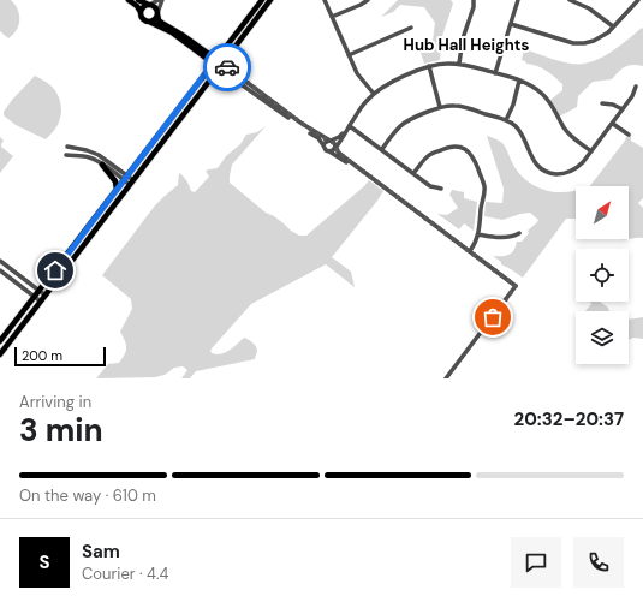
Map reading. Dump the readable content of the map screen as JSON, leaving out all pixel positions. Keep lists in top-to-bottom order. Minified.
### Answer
{"districts":["Hub Hall Heights"],"scale_bar":"200 m","north":"top right","page":{"scale":"200 m","heading":["3 min","Arriving in","20:32–20:37"],"panel":["Sam","Courier · 4.4"],"bar":"On the way · 610 m","round":"S"}}
